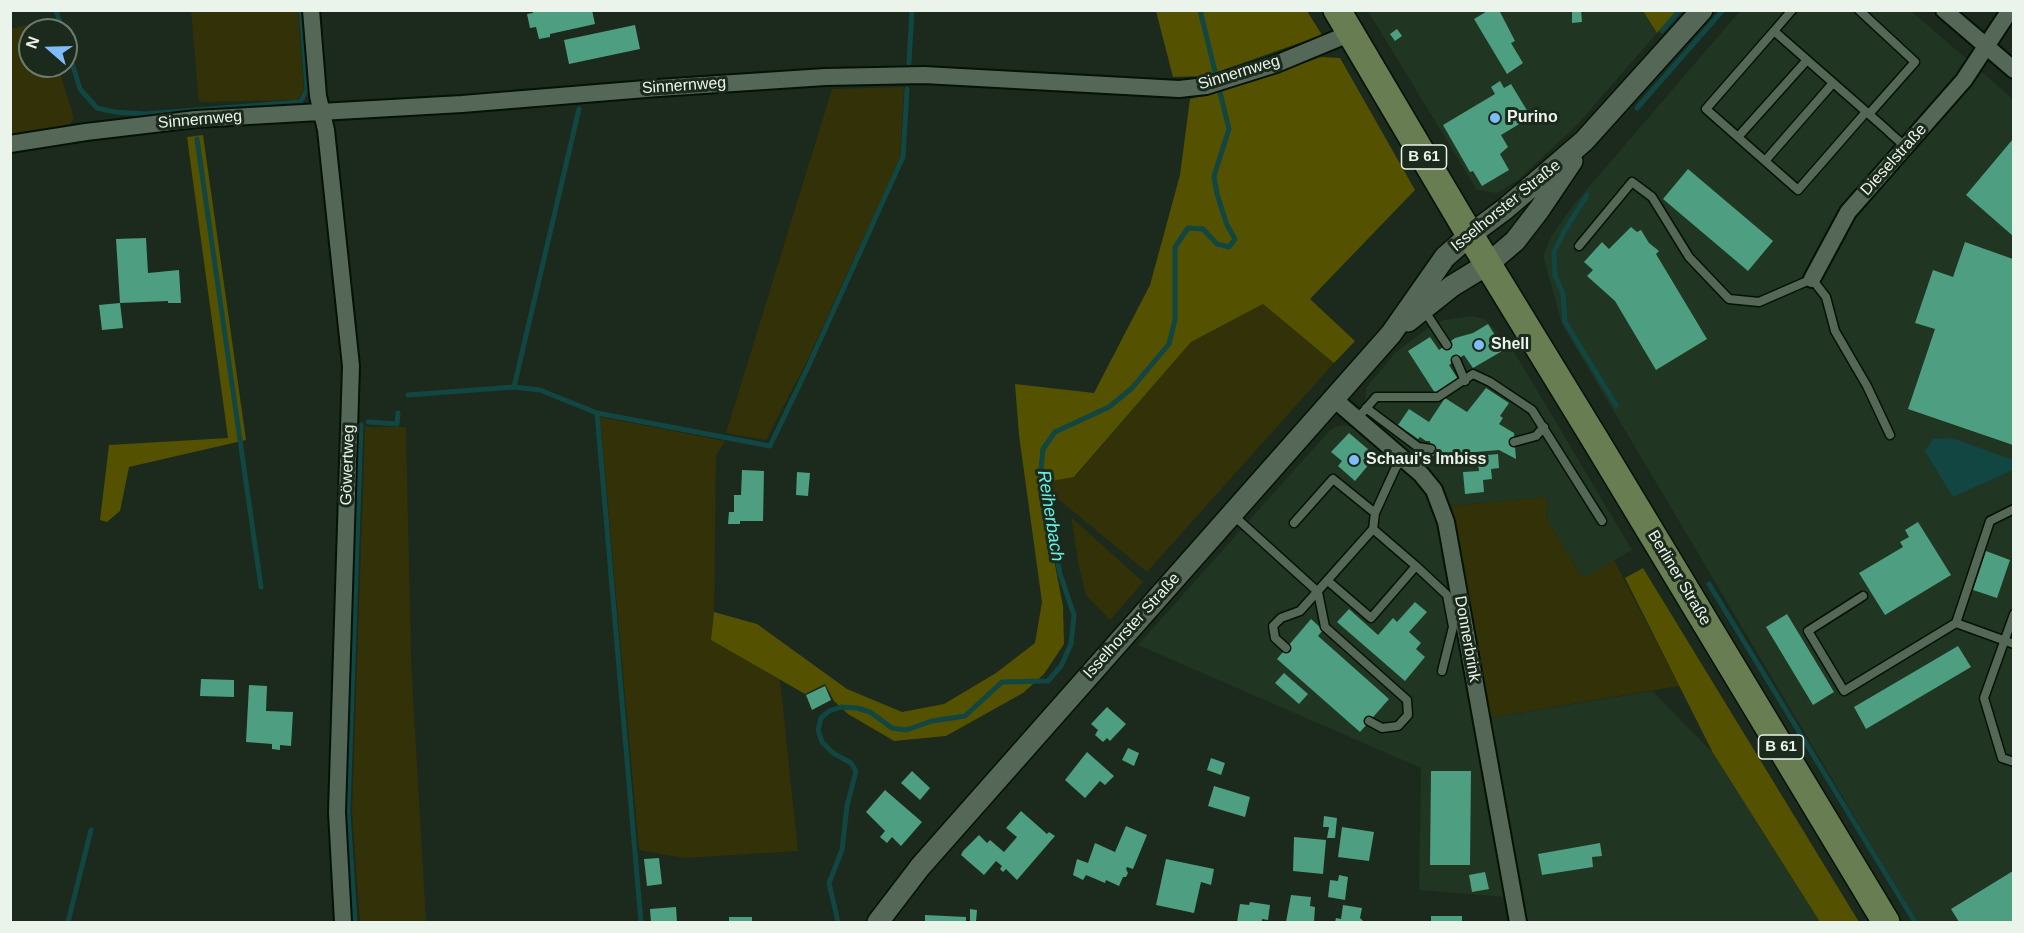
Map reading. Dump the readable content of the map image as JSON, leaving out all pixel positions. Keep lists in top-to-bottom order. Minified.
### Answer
{"streets":{"main road":["B 61","Berliner Straße"],"street":["Sinnernweg","Dieselstraße","Isselhorster Straße","Göwertweg","Donnerbrink"]},"crossings":[["Sinnernweg","B 61"],["Sinnernweg","Göwertweg"],["B 61","Isselhorster Straße"],["B 61","Berliner Straße"],["Isselhorster Straße","Berliner Straße"],["Isselhorster Straße","Donnerbrink"]],"water":["Reiherbach"],"places":["Purino","Shell","Schaui's Imbiss"],"north":"left"}
